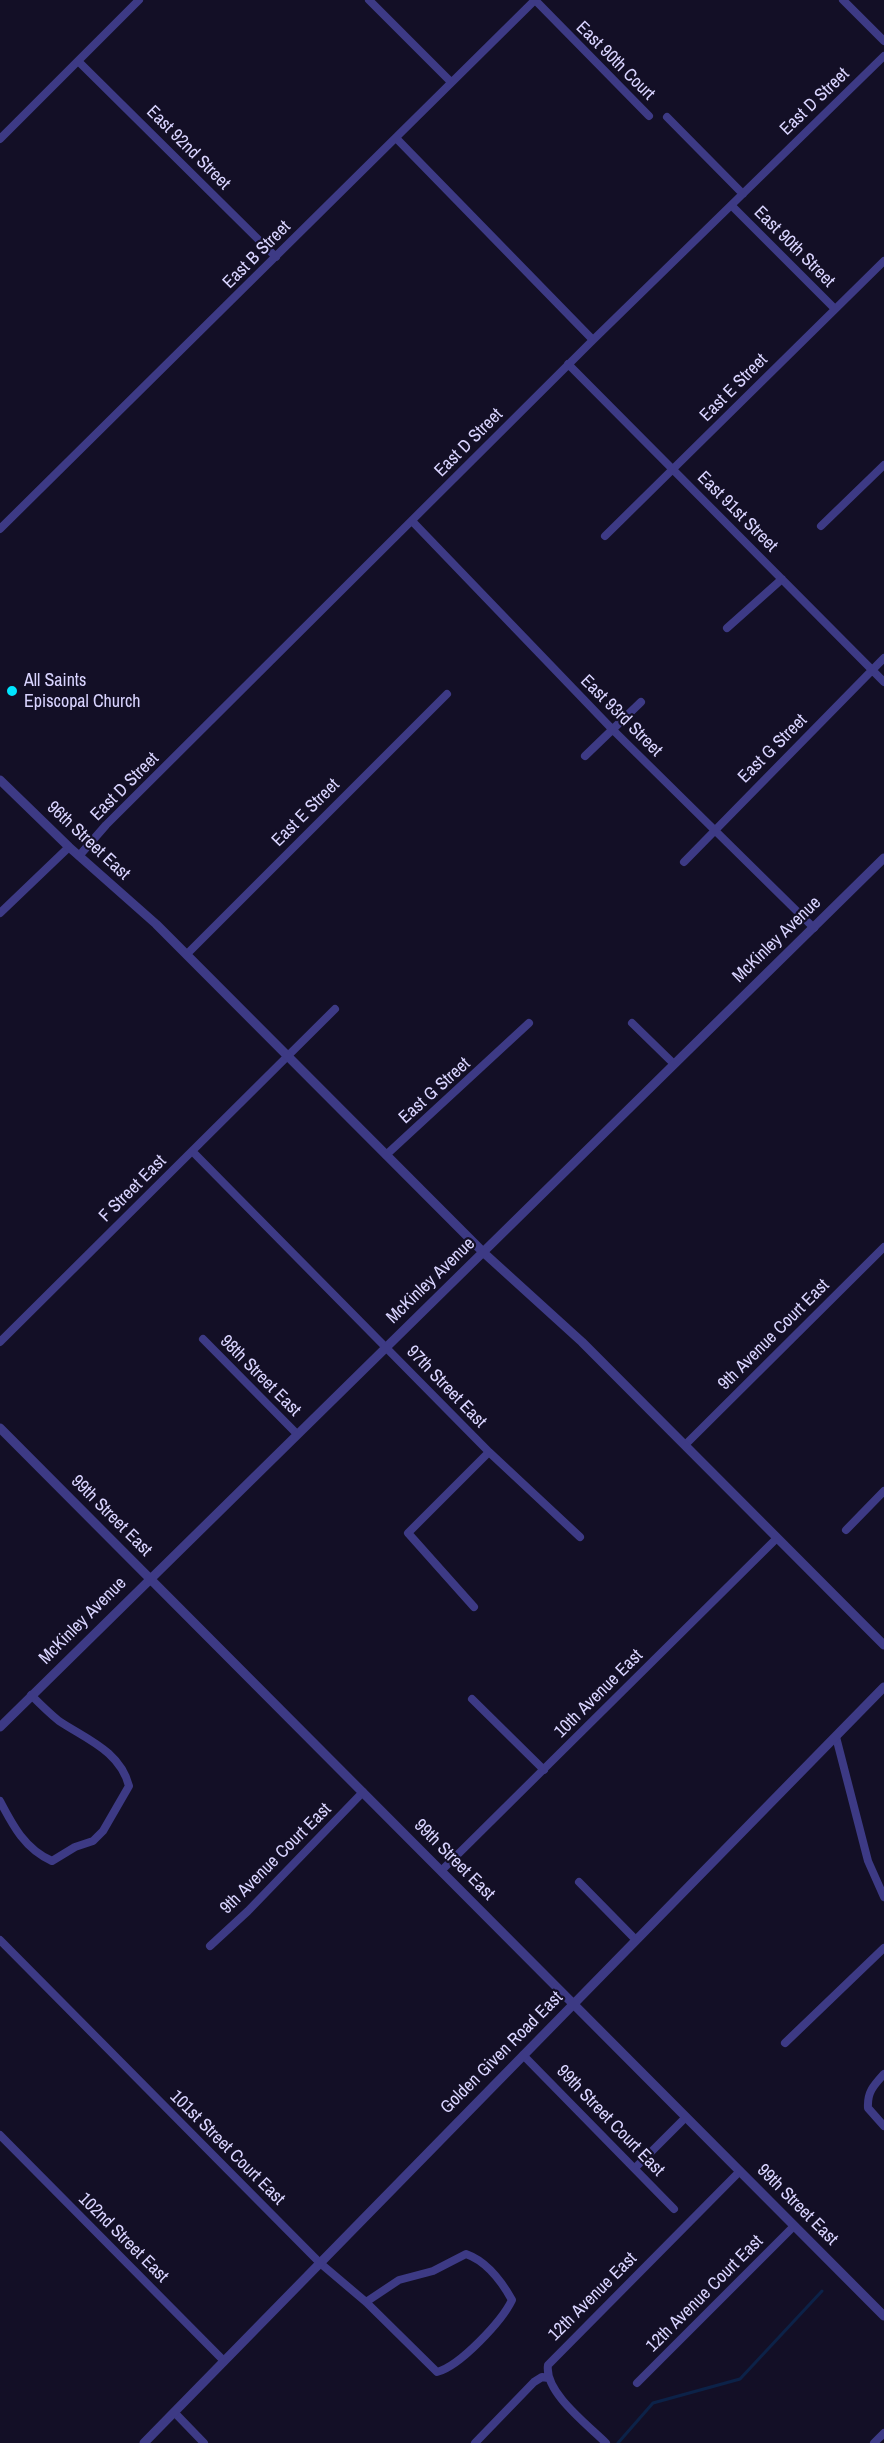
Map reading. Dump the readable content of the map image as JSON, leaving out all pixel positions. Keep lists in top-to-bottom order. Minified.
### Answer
{"streets":{"street":["East 90th Court","East D Street","East 92nd Street","East 90th Street","East B Street","East E Street","East 91st Street","East 93rd Street","East G Street","96th Street East","McKinley Avenue","F Street East","9th Avenue Court East","98th Street East","97th Street East","99th Street East","10th Avenue East","Golden Given Road East","99th Street Court East","101st Street Court East","102nd Street East","12th Avenue Court East","12th Avenue East"]},"crossings":[["East 90th Court","East B Street"],["East D Street","East 90th Street"],["East D Street","East 91st Street"],["East D Street","East 93rd Street"],["East D Street","96th Street East"],["East 92nd Street","East B Street"],["East 90th Street","East E Street"],["East E Street","East 91st Street"],["East E Street","96th Street East"],["East 91st Street","East G Street"],["East 93rd Street","East G Street"],["East 93rd Street","McKinley Avenue"],["East G Street","96th Street East"],["96th Street East","McKinley Avenue"],["96th Street East","F Street East"],["96th Street East","9th Avenue Court East"],["96th Street East","10th Avenue East"],["McKinley Avenue","98th Street East"],["McKinley Avenue","97th Street East"],["McKinley Avenue","99th Street East"],["F Street East","97th Street East"],["9th Avenue Court East","99th Street East"],["99th Street East","10th Avenue East"],["99th Street East","Golden Given Road East"],["99th Street East","12th Avenue Court East"],["99th Street East","12th Avenue East"],["Golden Given Road East","99th Street Court East"],["Golden Given Road East","101st Street Court East"],["Golden Given Road East","102nd Street East"]],"places":["All Saints Episcopal Church"]}
